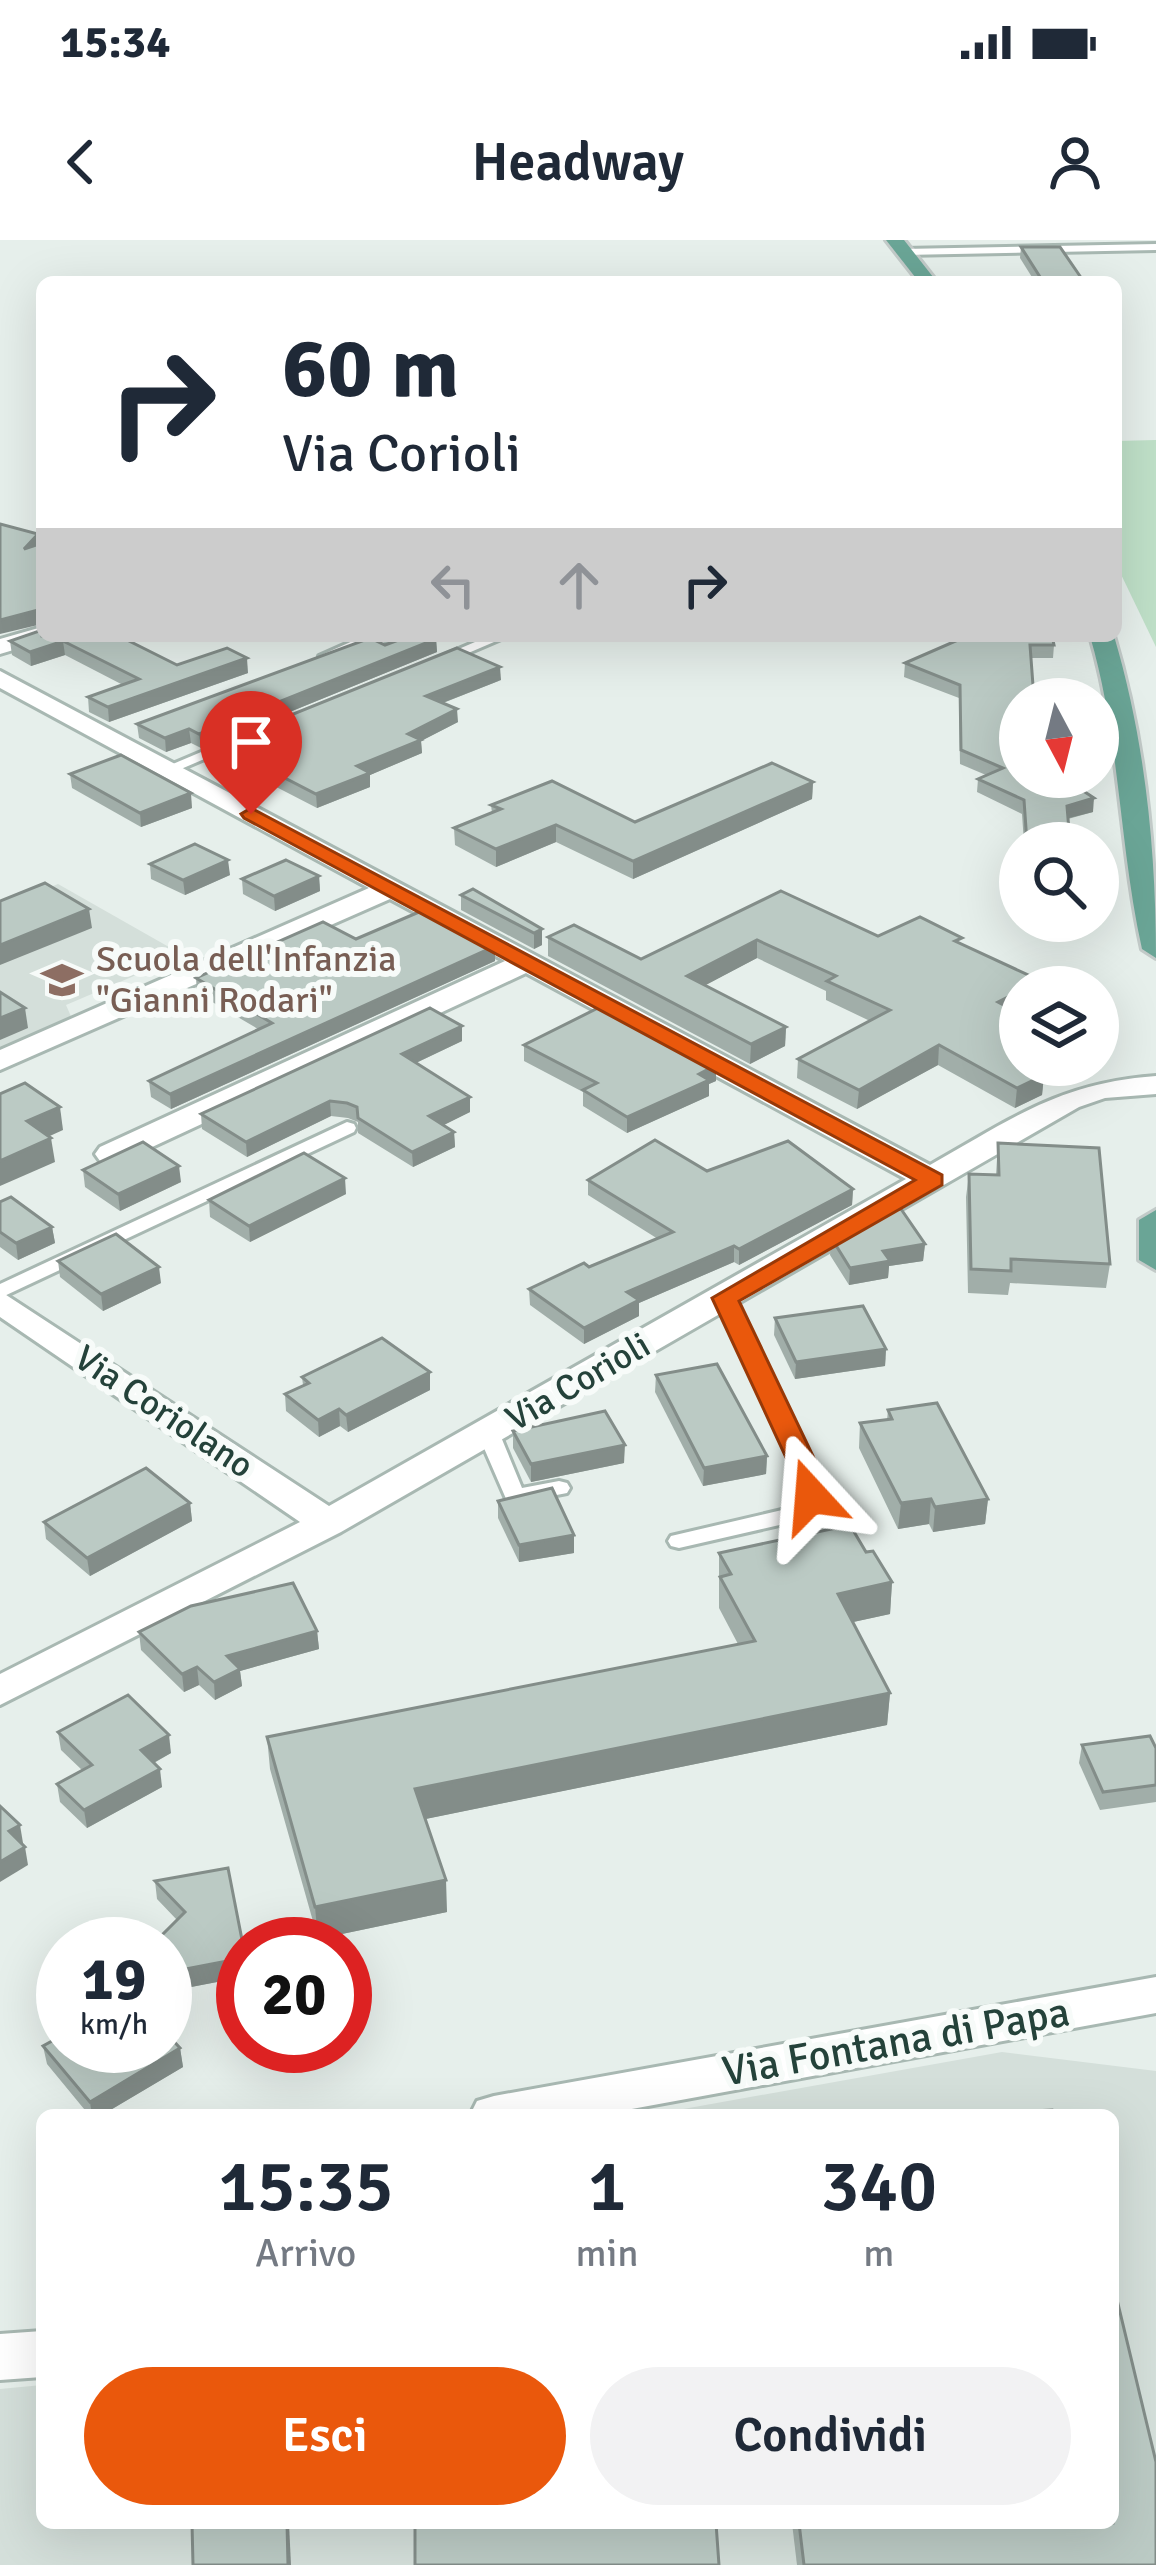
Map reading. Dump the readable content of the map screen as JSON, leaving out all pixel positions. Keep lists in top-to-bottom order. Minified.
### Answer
{"streets":{"street":["Via Corioli","Via Coriolano","Via Fontana di Papa"]},"crossings":[["Via Corioli","Via Coriolano"]],"places":{"school or university":["Scuola dell'Infanzia \"Gianni Rodari\""]},"north":"bottom","page":{"status":"15:34","header":"Headway","turn":["60 m","Via Corioli"],"speed":"19 km/h","limit":"20","eta":["15:35","Arrivo","1","min","340","m"],"buttons":["Esci","Condividi"]}}
